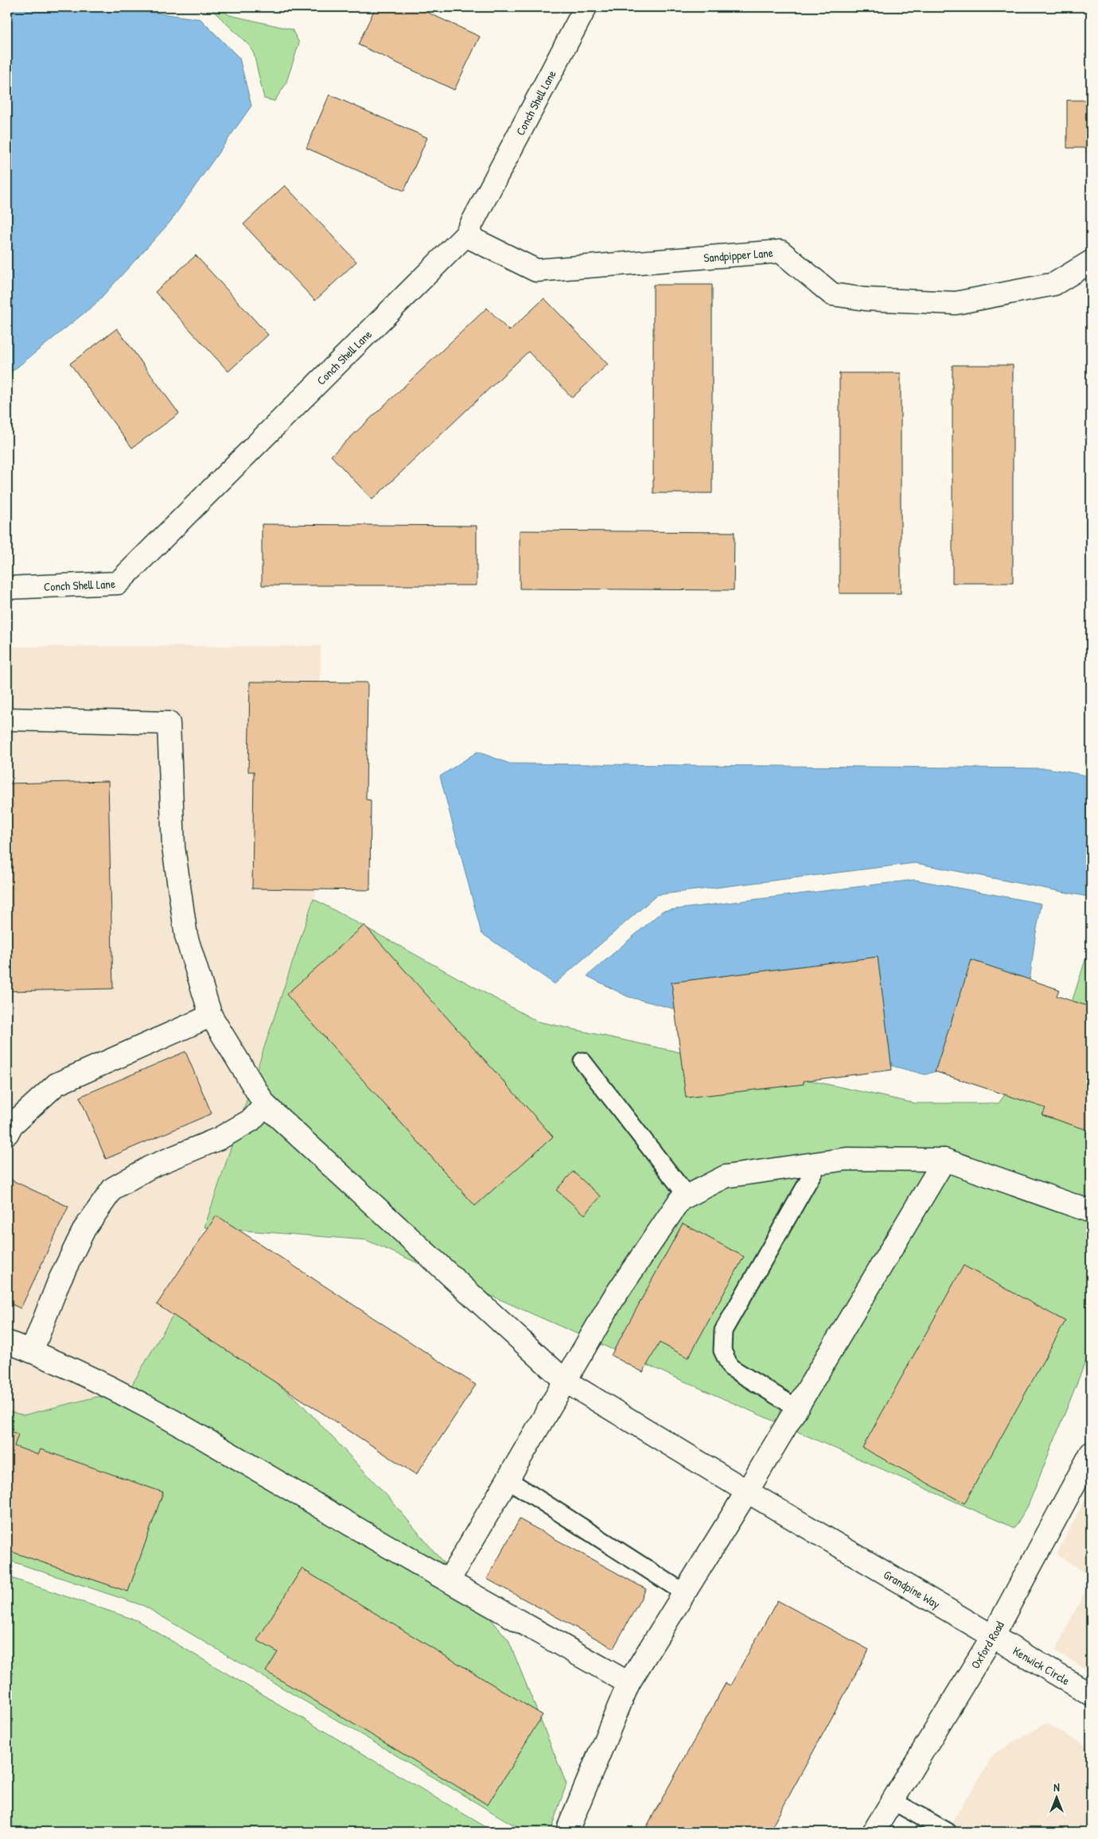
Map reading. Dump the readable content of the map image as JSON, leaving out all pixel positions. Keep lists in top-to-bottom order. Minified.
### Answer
{"streets":{"street":["Conch Shell Lane","Sandpipper Lane","Grandpine Way","Oxford Road","Kenwick Circle"]},"crossings":[["Conch Shell Lane","Sandpipper Lane"],["Grandpine Way","Oxford Road"],["Grandpine Way","Kenwick Circle"],["Oxford Road","Kenwick Circle"]],"north":"top"}
